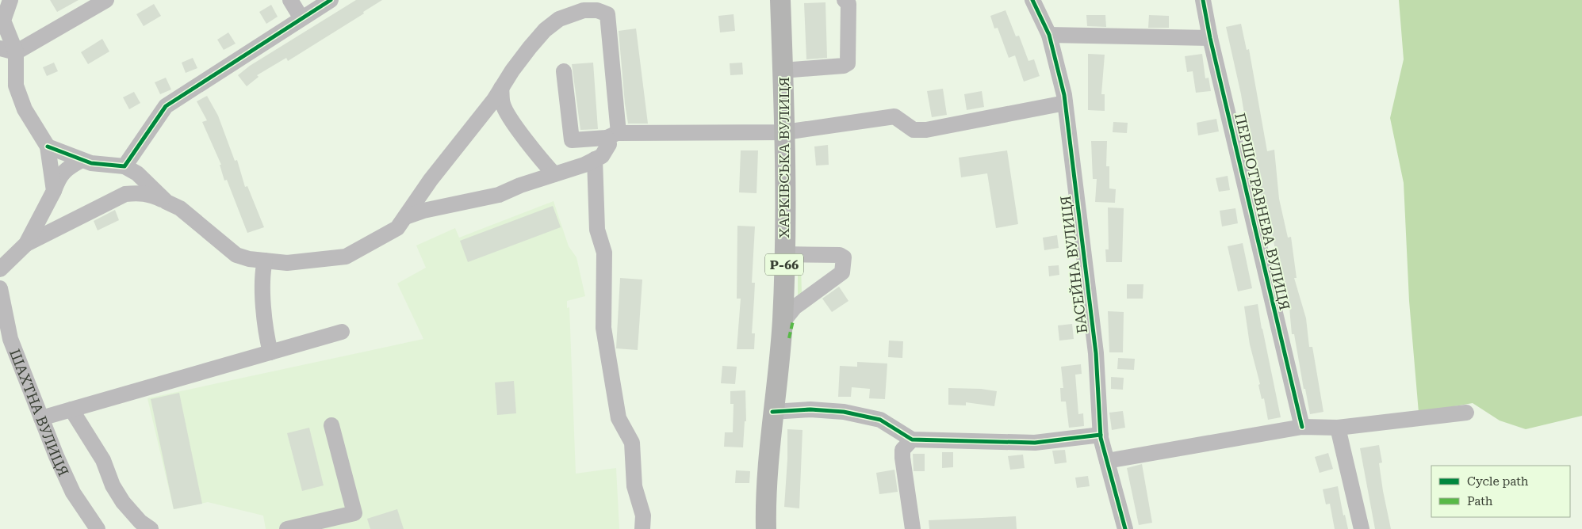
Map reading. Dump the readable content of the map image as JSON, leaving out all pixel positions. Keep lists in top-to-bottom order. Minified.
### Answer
{"streets":{"main road":["ХАРКІВСЬКА ВУЛИЦЯ","Р-66"],"street":["ПЕРШОТРАВНЕВА ВУЛИЦЯ","БАСЕЙНА ВУЛИЦЯ","ШАХТНА ВУЛИЦЯ"]},"legend":["Cycle path","Path"]}
